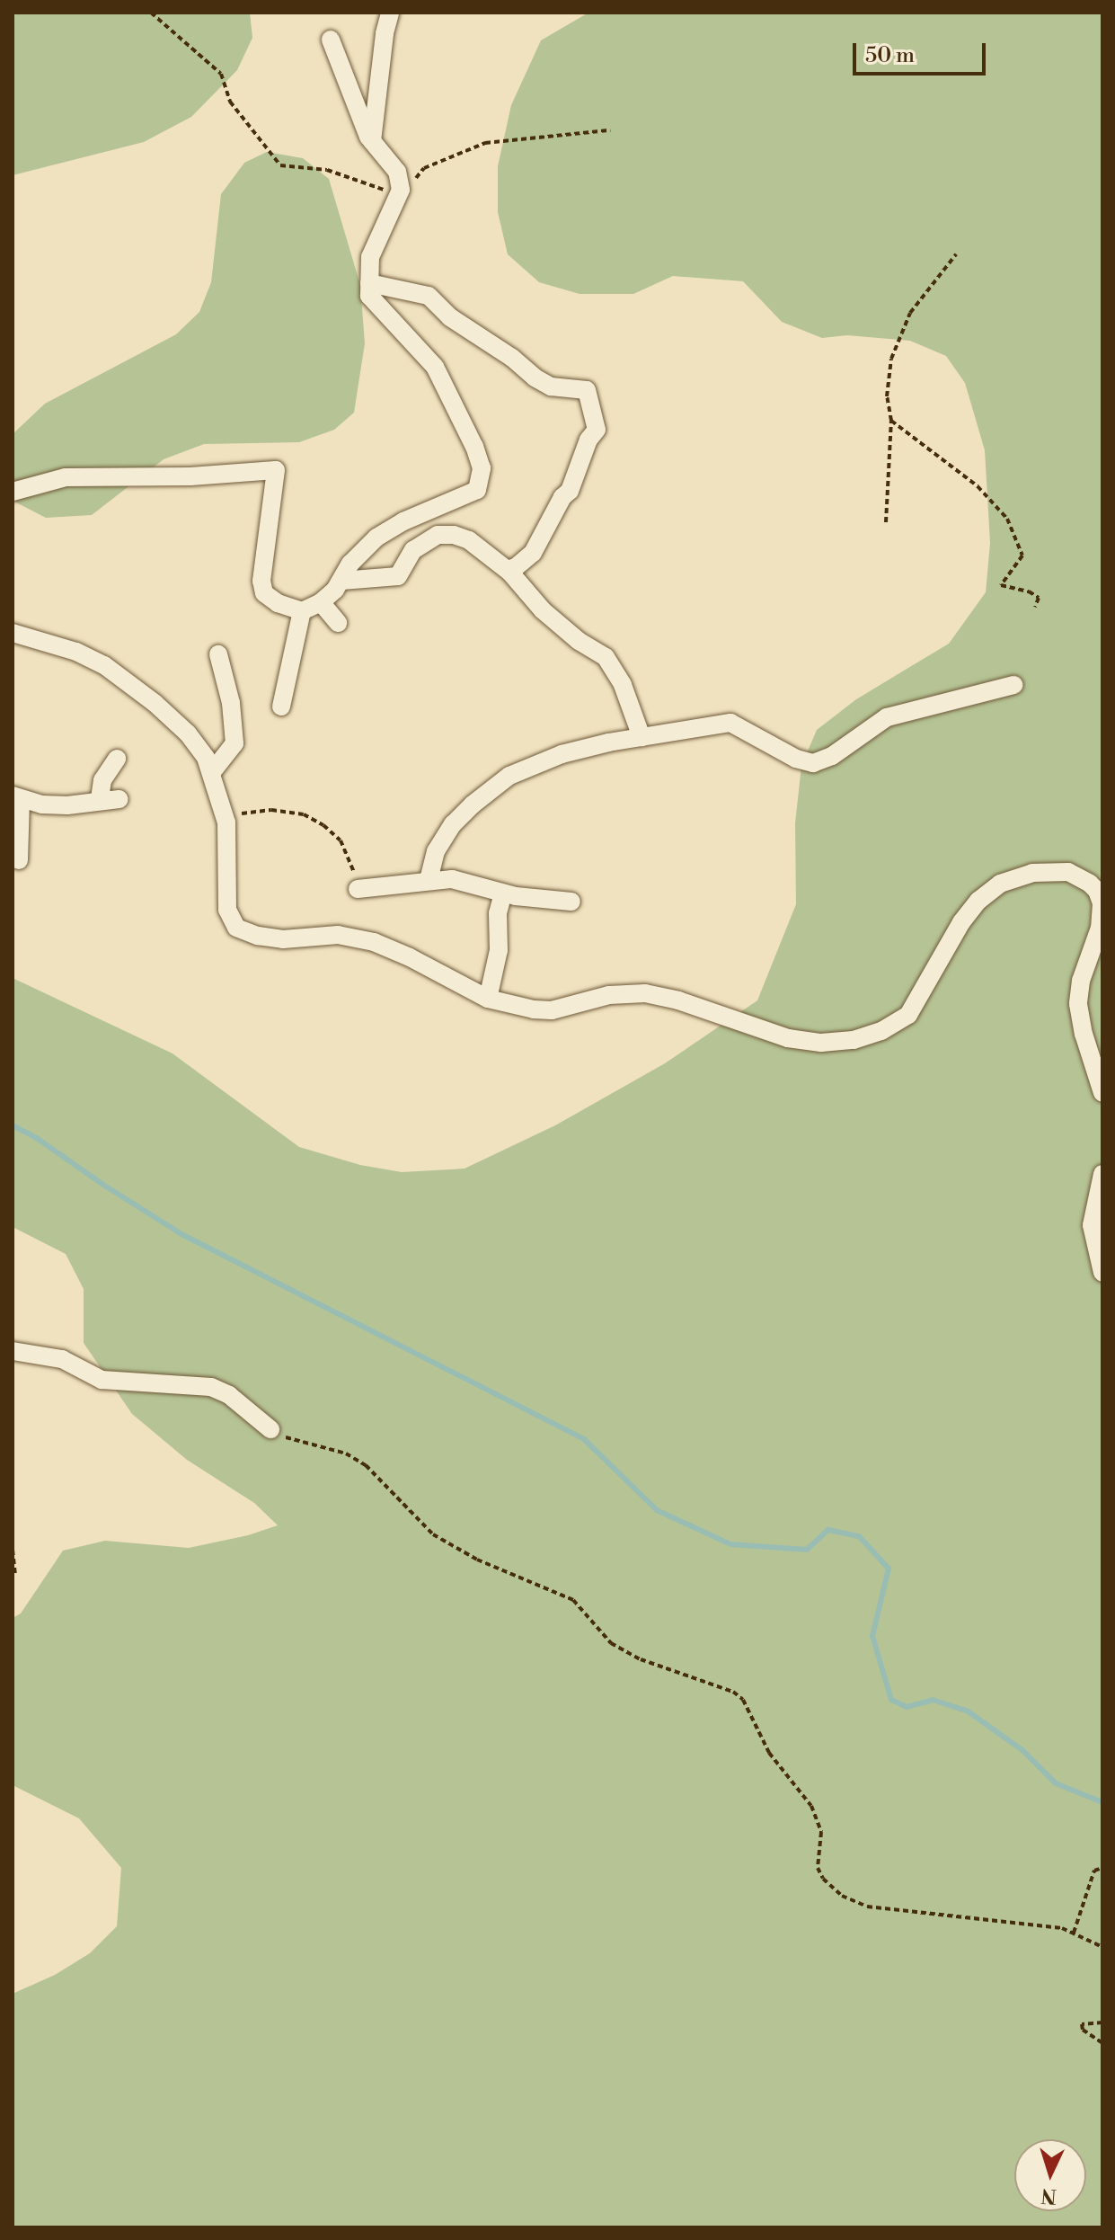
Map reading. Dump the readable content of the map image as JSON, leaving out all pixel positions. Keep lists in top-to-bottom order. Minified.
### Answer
{"scale_bar":"50 m","north":"bottom"}
